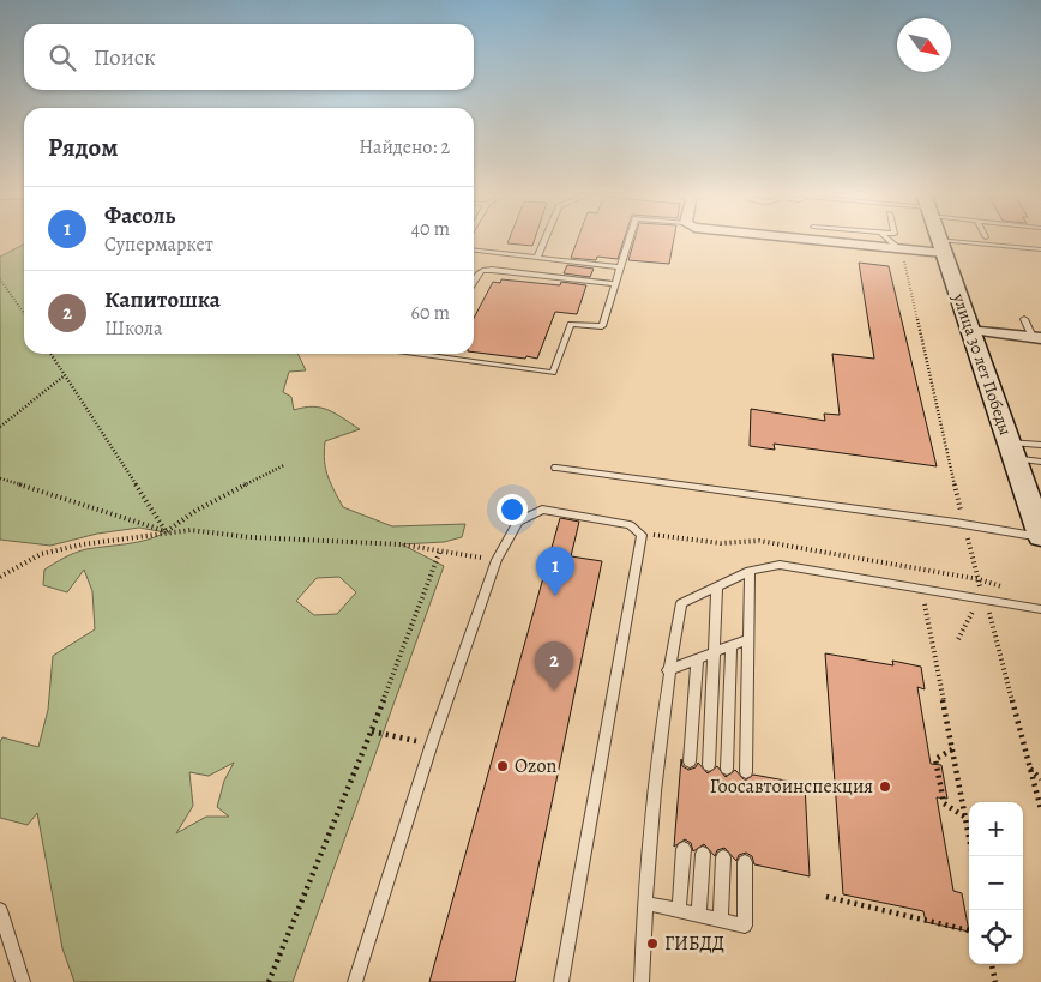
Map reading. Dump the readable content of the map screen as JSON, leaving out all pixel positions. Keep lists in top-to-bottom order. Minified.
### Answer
{"streets":{"main road":["улица 30 лет Победы"]},"places":["Ozon","Гоосавтоинспекция","ГИБДД"],"north":"bottom right","page":{"search":"Поиск","heading":["Рядом","Найдено: 2"],"list":[{"mark":"1","name":"Фасоль","note":"Супермаркет","value":"40 m"},{"mark":"2","name":"Капитошка","note":"Школа","value":"60 m"}],"pins":["1","2"],"map_buttons":["+","−"]}}
